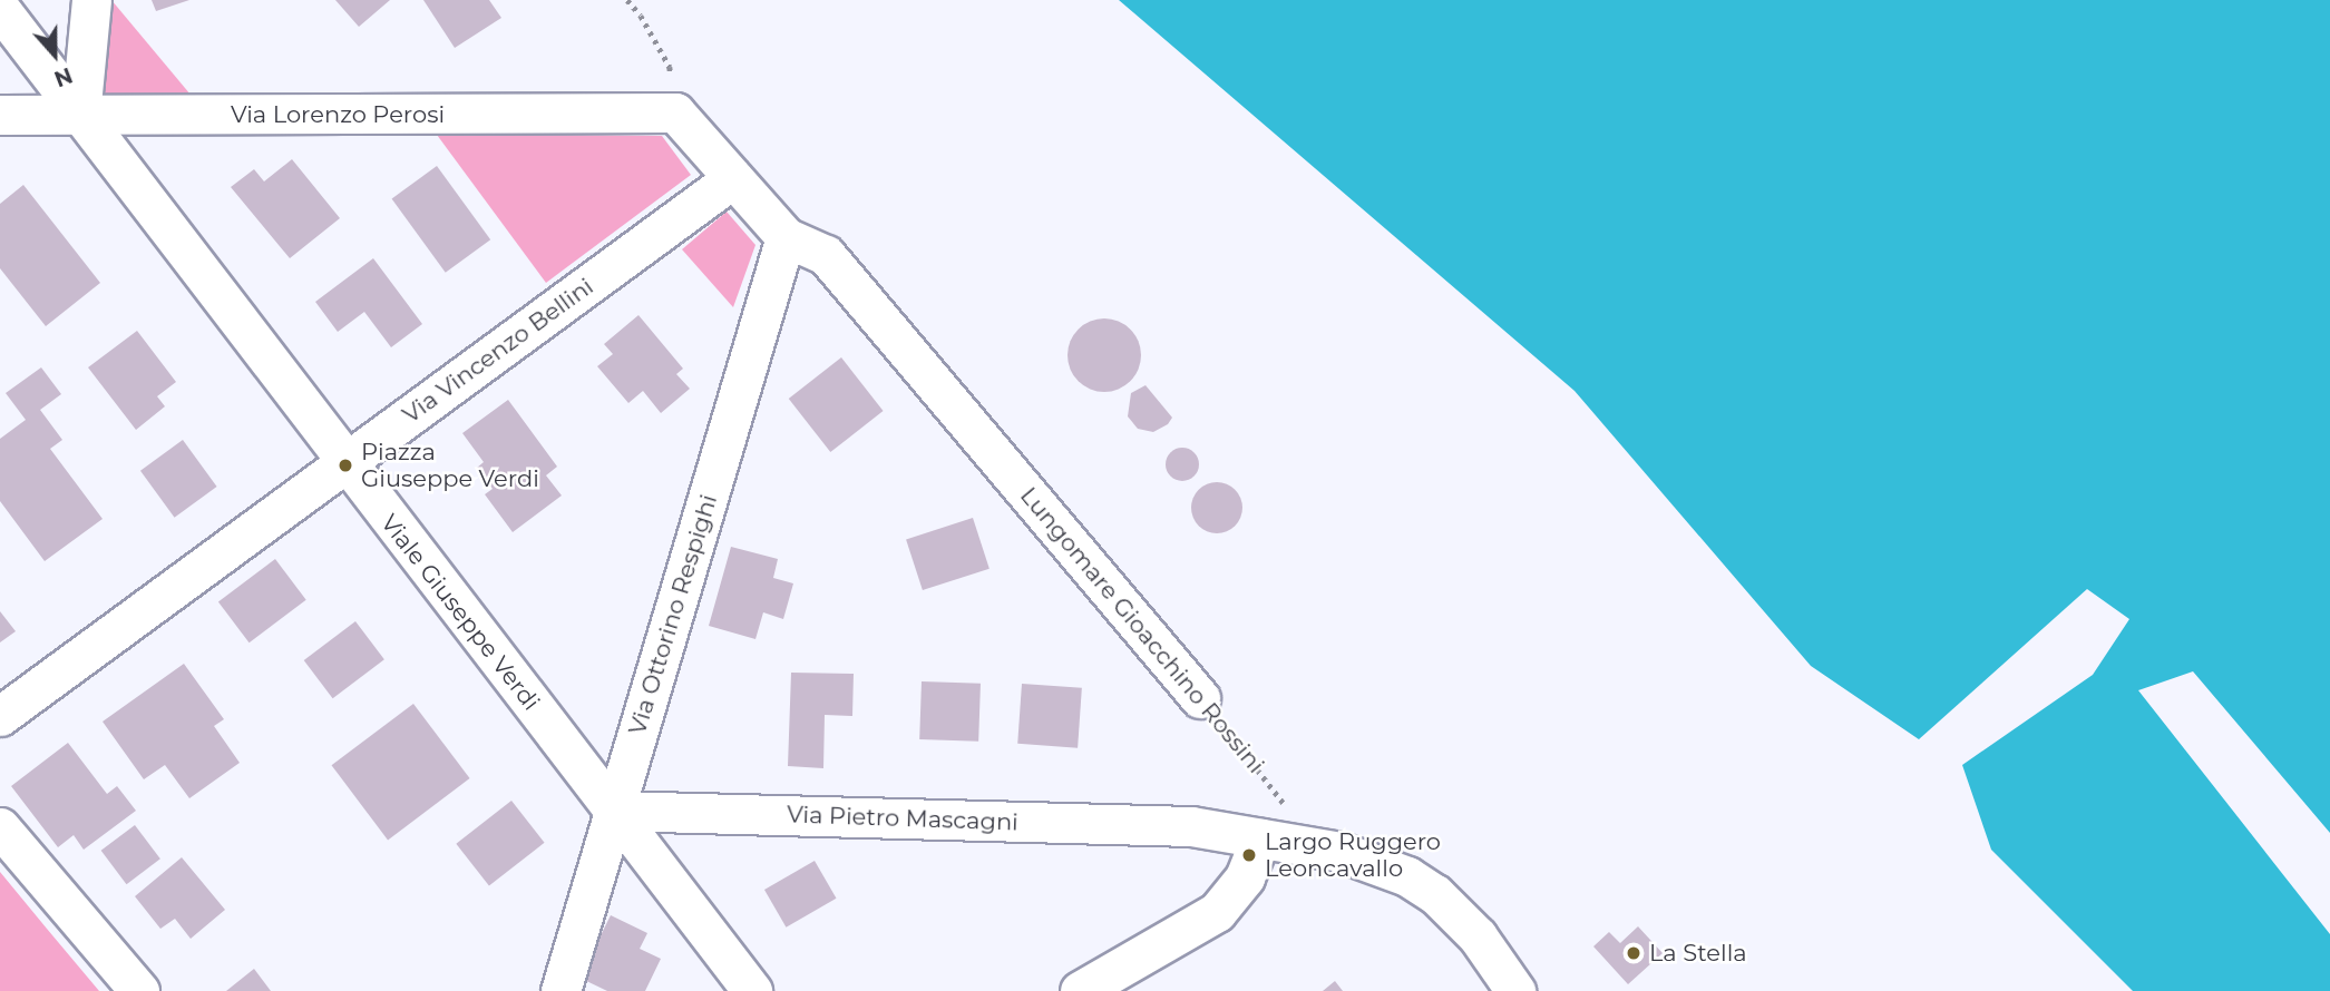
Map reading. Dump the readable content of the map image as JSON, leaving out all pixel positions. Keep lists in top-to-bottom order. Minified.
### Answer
{"streets":{"street":["Via Lorenzo Perosi","Via Vincenzo Bellini","Viale Giuseppe Verdi","Via Ottorino Respighi","Lungomare Gioacchino Rossini","Via Pietro Mascagni"]},"crossings":[["Via Lorenzo Perosi","Viale Giuseppe Verdi"],["Via Vincenzo Bellini","Viale Giuseppe Verdi"],["Viale Giuseppe Verdi","Via Ottorino Respighi"],["Viale Giuseppe Verdi","Via Pietro Mascagni"],["Via Ottorino Respighi","Lungomare Gioacchino Rossini"],["Via Ottorino Respighi","Via Pietro Mascagni"]],"places":["Piazza Giuseppe Verdi","Largo Ruggero Leoncavallo","La Stella"],"north":"bottom"}
